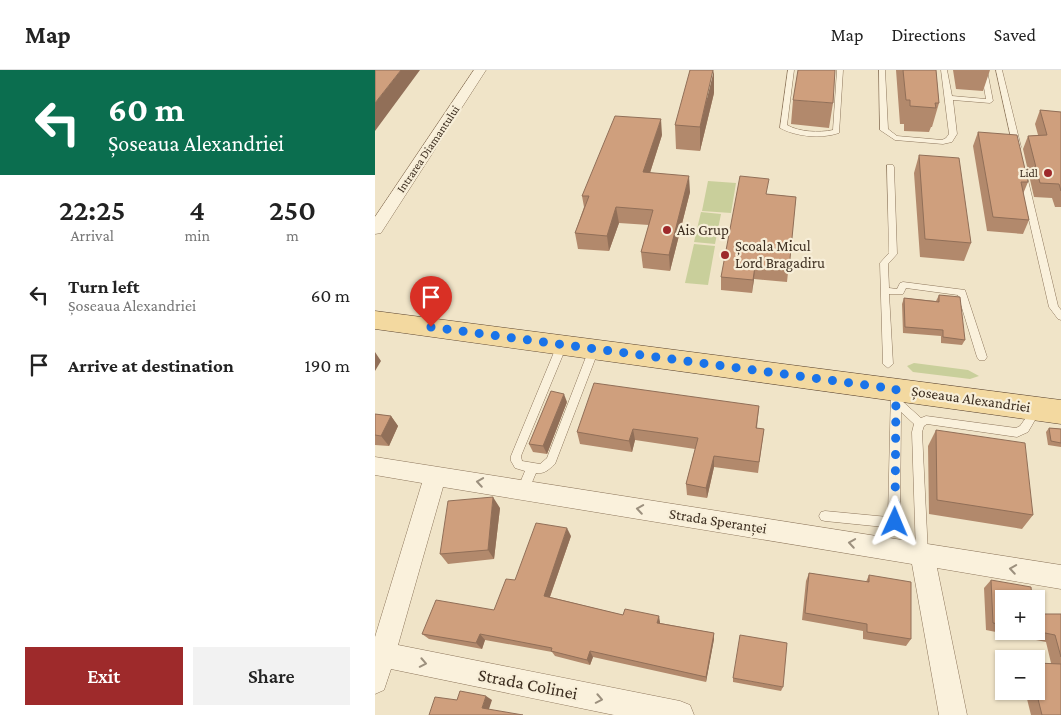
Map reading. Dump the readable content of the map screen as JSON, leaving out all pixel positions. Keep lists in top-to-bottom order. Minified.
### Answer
{"streets":{"main road":["Șoseaua Alexandriei"],"street":["Intrarea Diamantului","Strada Speranței","Strada Colinei"]},"one_way":["Strada Speranței","Strada Colinei"],"places":["Lidl","Ais Grup","Școala Micul Lord Bragadiru"],"page":{"header":"Map","nav":["Map","Directions","Saved"],"turn":["60 m","Șoseaua Alexandriei"],"eta":["22:25","Arrival","4","min","250","m"],"list":[{"name":"Turn left","note":"Șoseaua Alexandriei","value":"60 m"},{"name":"Arrive at destination","value":"190 m"}],"map_buttons":["+","−"],"buttons":["Exit","Share"]}}
